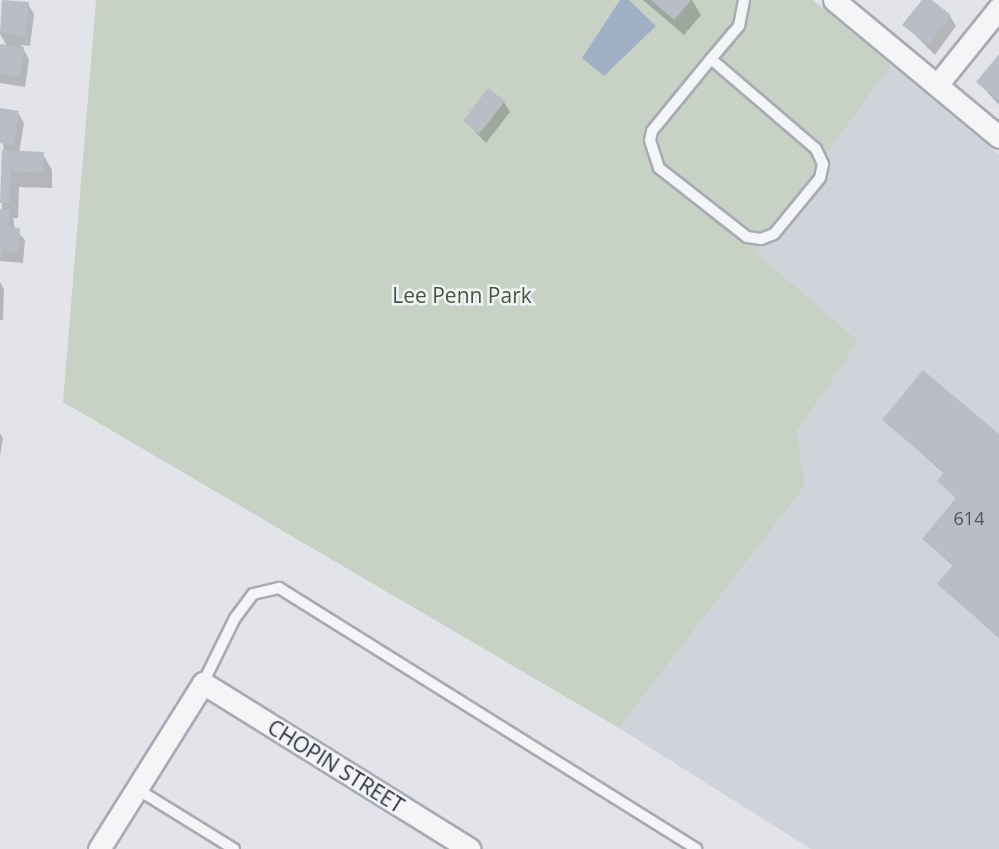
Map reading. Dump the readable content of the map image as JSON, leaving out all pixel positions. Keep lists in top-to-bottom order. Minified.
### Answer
{"streets":{"street":["CHOPIN STREET"]},"parks":["Lee Penn Park"],"house_numbers":["614"]}
